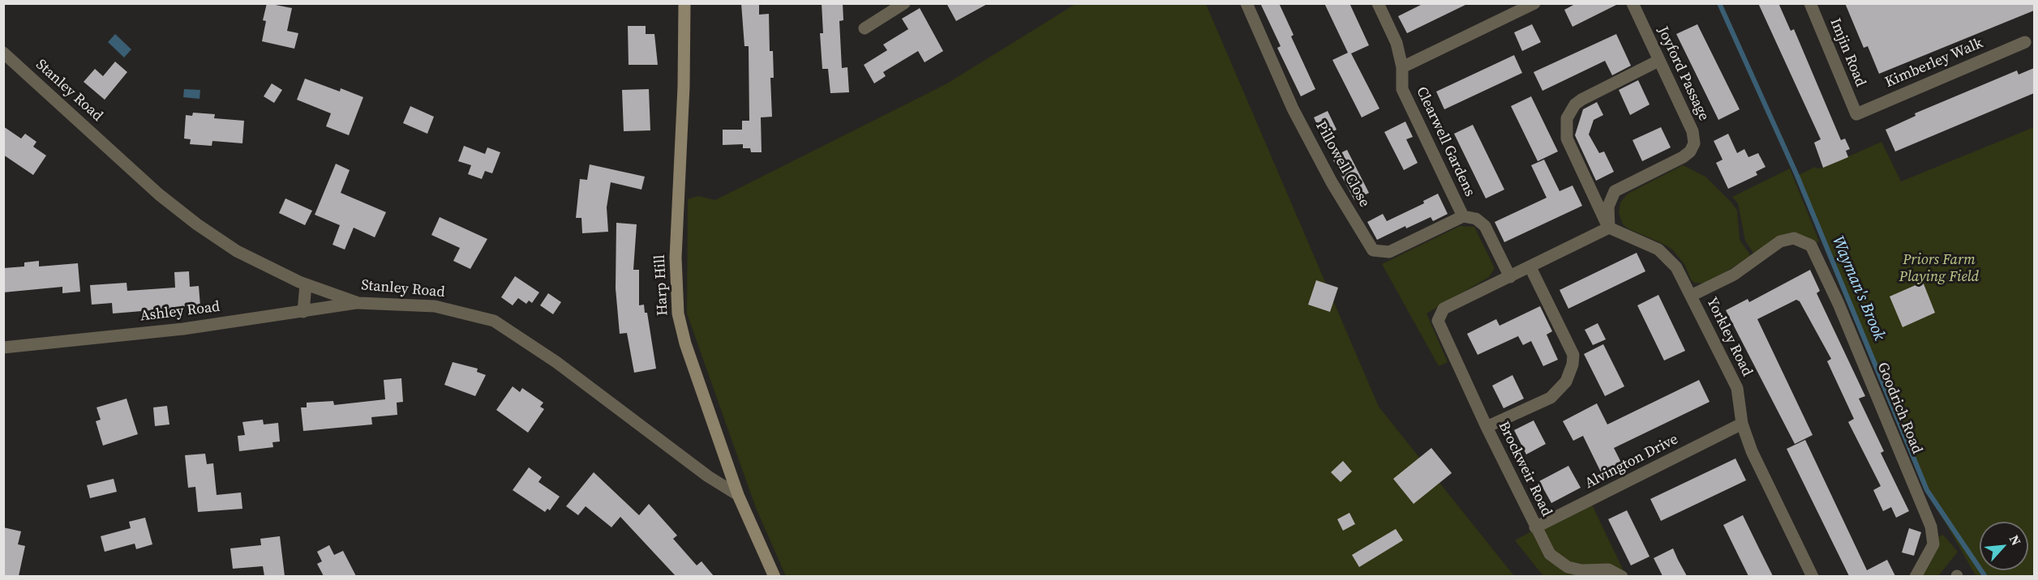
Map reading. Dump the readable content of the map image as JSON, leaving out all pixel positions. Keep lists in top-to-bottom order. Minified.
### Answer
{"streets":{"street":["Imjin Road","Kimberley Walk","Joyford Passage","Stanley Road","Clearwell Gardens","Pillowell Close","Harp Hill","Ashley Road","Yorkley Road","Goodrich Road","Alvington Drive","Brockweir Road"]},"crossings":[["Imjin Road","Kimberley Walk"],["Joyford Passage","Yorkley Road"],["Stanley Road","Harp Hill"],["Stanley Road","Ashley Road"],["Clearwell Gardens","Pillowell Close"],["Clearwell Gardens","Brockweir Road"],["Yorkley Road","Goodrich Road"],["Yorkley Road","Alvington Drive"],["Alvington Drive","Brockweir Road"]],"water":["Wayman's Brook"],"parks":["Priors Farm Playing Field"],"north":"top right"}
